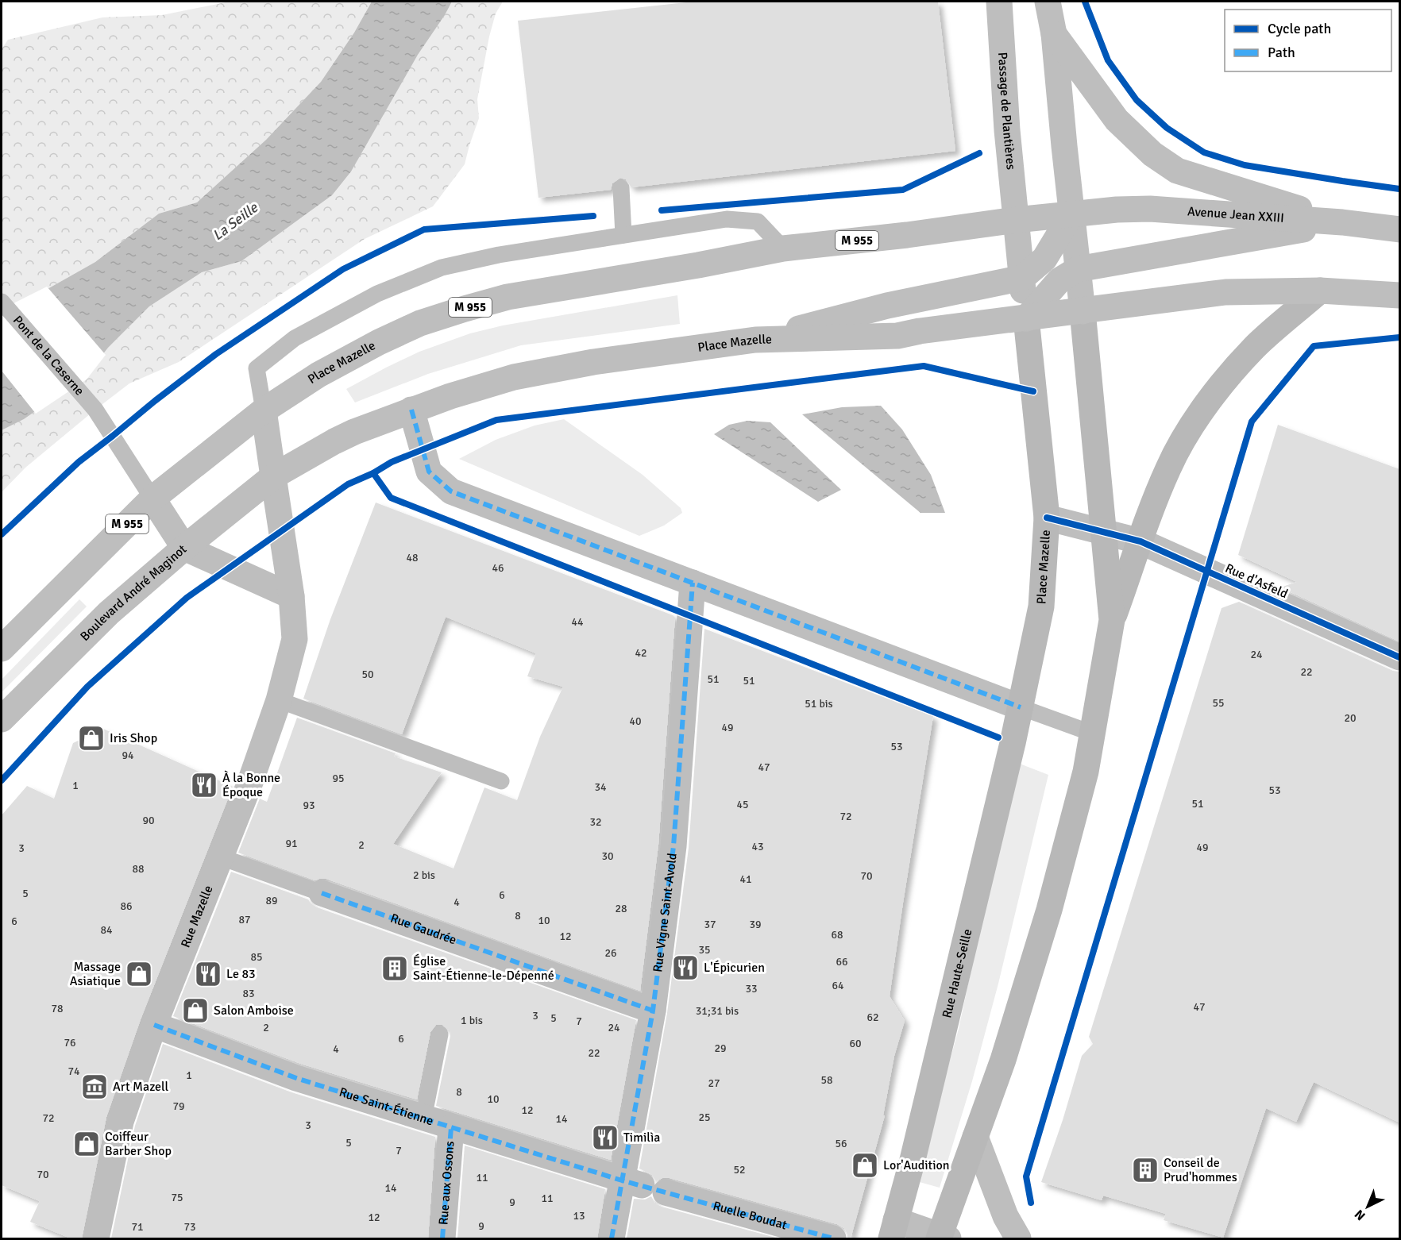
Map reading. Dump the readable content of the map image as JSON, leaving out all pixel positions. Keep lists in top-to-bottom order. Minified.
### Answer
{"streets":{"main road":["Passage de Plantières","Avenue Jean XXIII","M 955","Place Mazelle","Rue d'Asfeld","Boulevard André Maginot","Rue Vigne Saint-Avold","Rue Mazelle","Rue Gaudrée","Rue Saint-Étienne","Rue aux Ossons","Ruelle Boudat"],"street":["Rue Haute-Seille"],"lane":["Pont de la Caserne"]},"crossings":[["Passage de Plantières","M 955"],["Passage de Plantières","Place Mazelle"],["Avenue Jean XXIII","M 955"],["M 955","Place Mazelle"],["M 955","Pont de la Caserne"],["M 955","Rue Mazelle"],["Place Mazelle","Rue d'Asfeld"],["Place Mazelle","Boulevard André Maginot"],["Place Mazelle","Rue Mazelle"],["Place Mazelle","Rue Haute-Seille"],["Boulevard André Maginot","Rue Mazelle"],["Rue Vigne Saint-Avold","Rue Gaudrée"],["Rue Vigne Saint-Avold","Rue Saint-Étienne"],["Rue Vigne Saint-Avold","Ruelle Boudat"],["Rue Mazelle","Rue Gaudrée"],["Rue Mazelle","Rue Saint-Étienne"],["Rue Saint-Étienne","Rue aux Ossons"],["Rue Saint-Étienne","Ruelle Boudat"]],"water":["La Seille"],"places":{"shop":["Iris Shop","Massage Asiatique","Salon Amboise","Coiffeur Barber Shop","Lor'Audition"],"restaurant":["À la Bonne Époque","L'Épicurien","Le 83","Timilìa"],"building":["Église Saint-Étienne-le-Dépenné","Conseil de Prud'hommes"],"museum":["Art Mazell"]},"house_numbers":["48","46","44","42","24","22","50","51","51","55","51 bis","20","40","49","53","94","47","95","1","34","53","51","45","93","72","90","32","91","2","43","49","3","30","88","2 bis","70","41","5","6","89","4","86","28","8","87","10","6","37","39","84","68","12","35","26","85","66","64","33","83","47","78","31;31 bis","3","62","5","1 bis","7","2","24","6","76","60","29","4","22","74","1","58","27","8","10","79","12","25","72","14","3","5","56","7","52","70","11","14","75","11","9","13","12","9","71","73"],"legend":["Cycle path","Path"],"north":"bottom left"}
